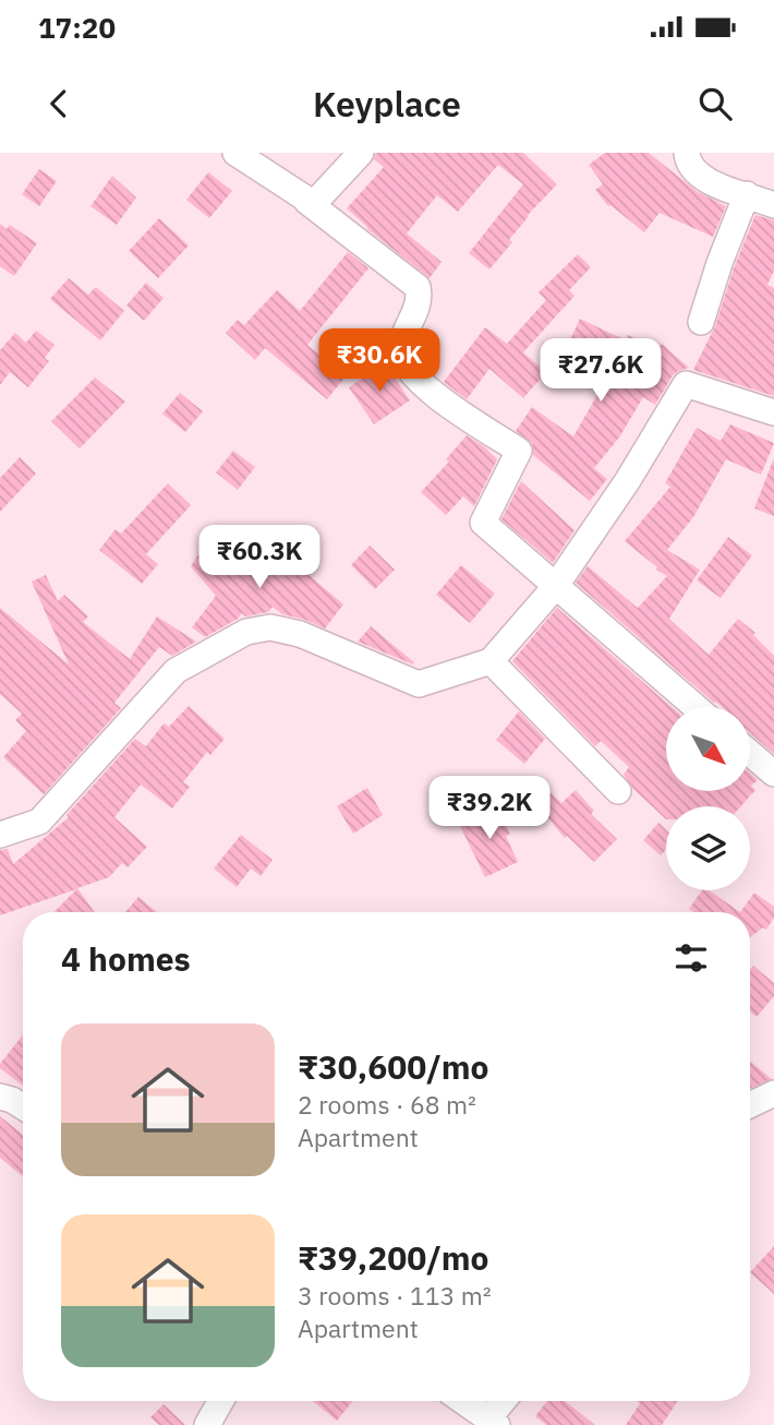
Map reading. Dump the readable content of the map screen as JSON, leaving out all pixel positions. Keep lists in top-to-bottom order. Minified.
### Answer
{"north":"bottom right","page":{"status":"17:20","header":"Keyplace","price":["₹30.6K","₹27.6K","₹60.3K","₹39.2K"],"heading":"4 homes","list":[{"name":"₹30,600/mo","note":"2 rooms · 68 m² · Apartment"},{"name":"₹39,200/mo","note":"3 rooms · 113 m² · Apartment"}]}}
